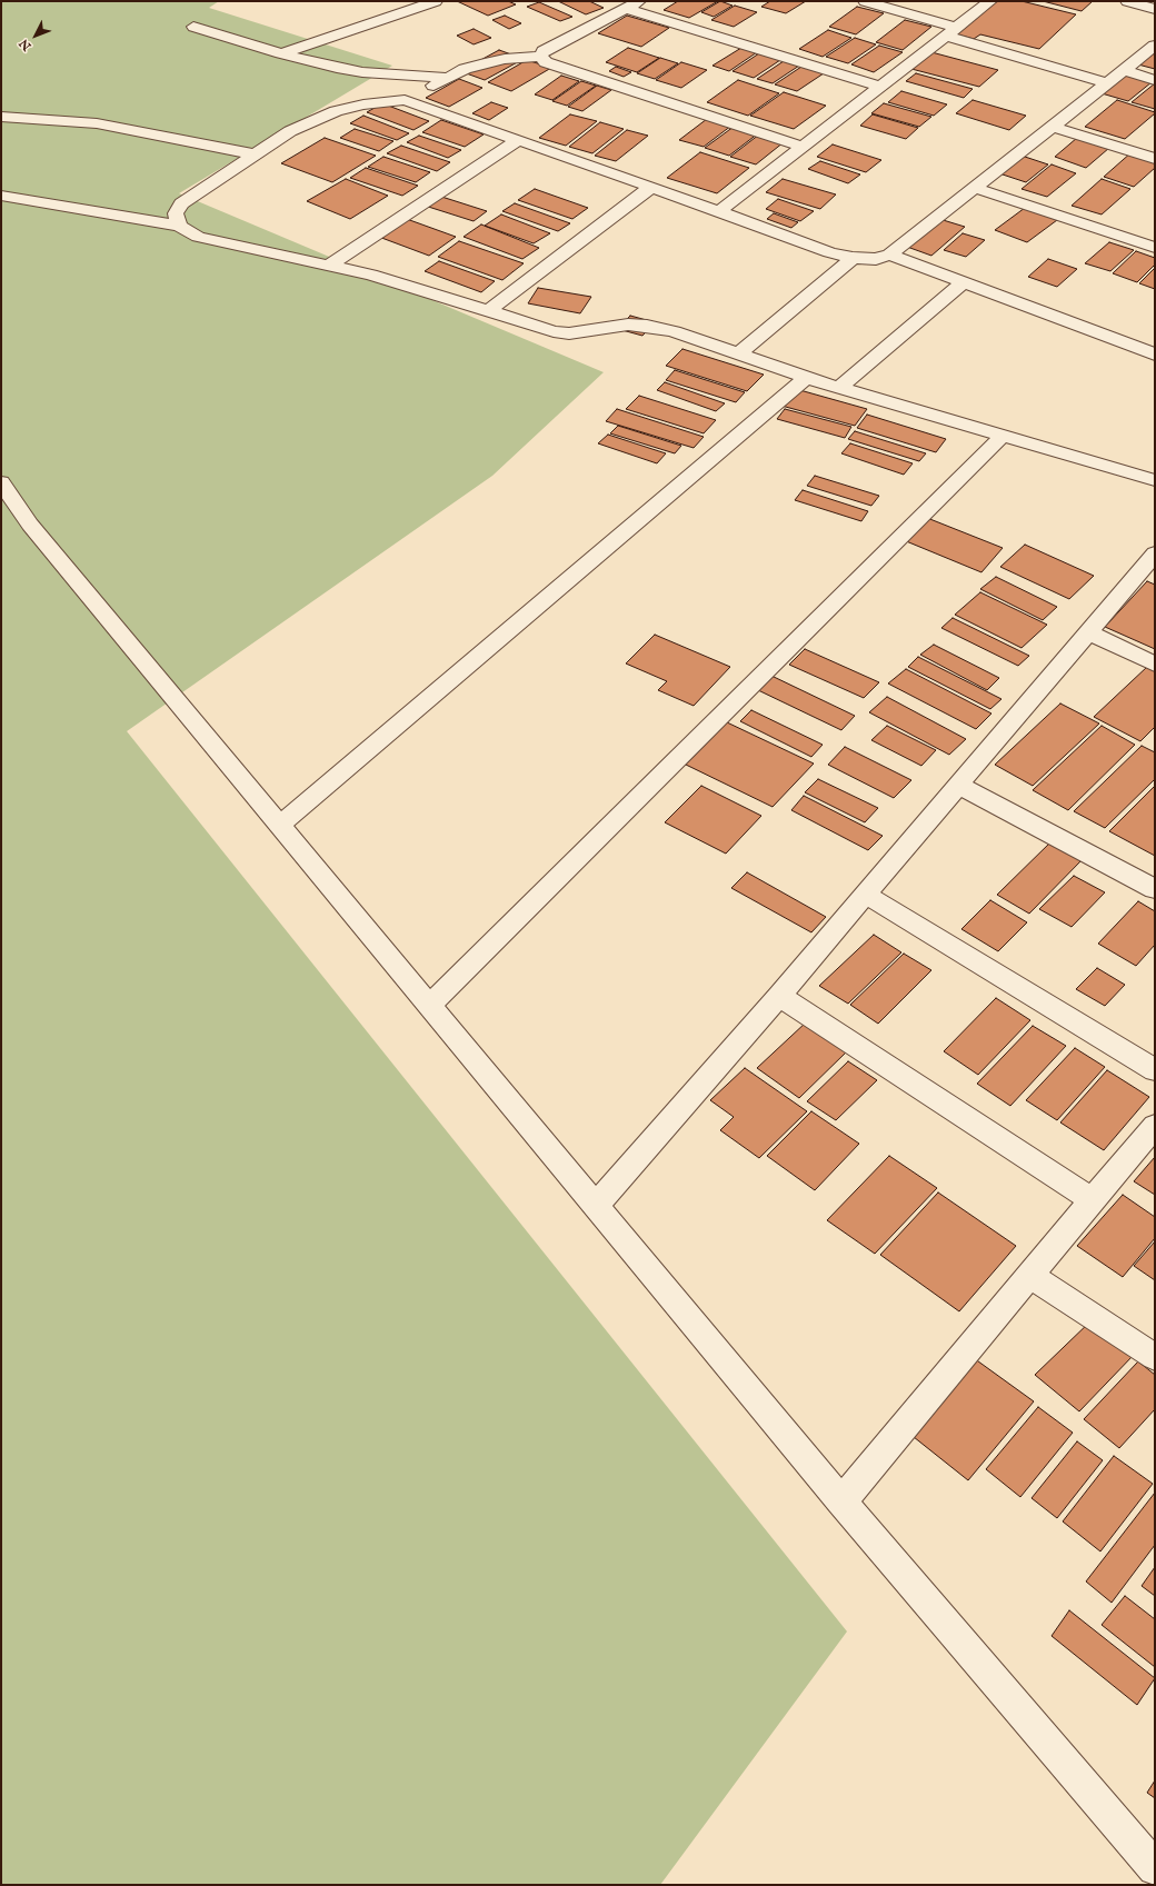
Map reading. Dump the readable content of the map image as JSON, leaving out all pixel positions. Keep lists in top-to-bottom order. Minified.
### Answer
{"north":"bottom left"}
